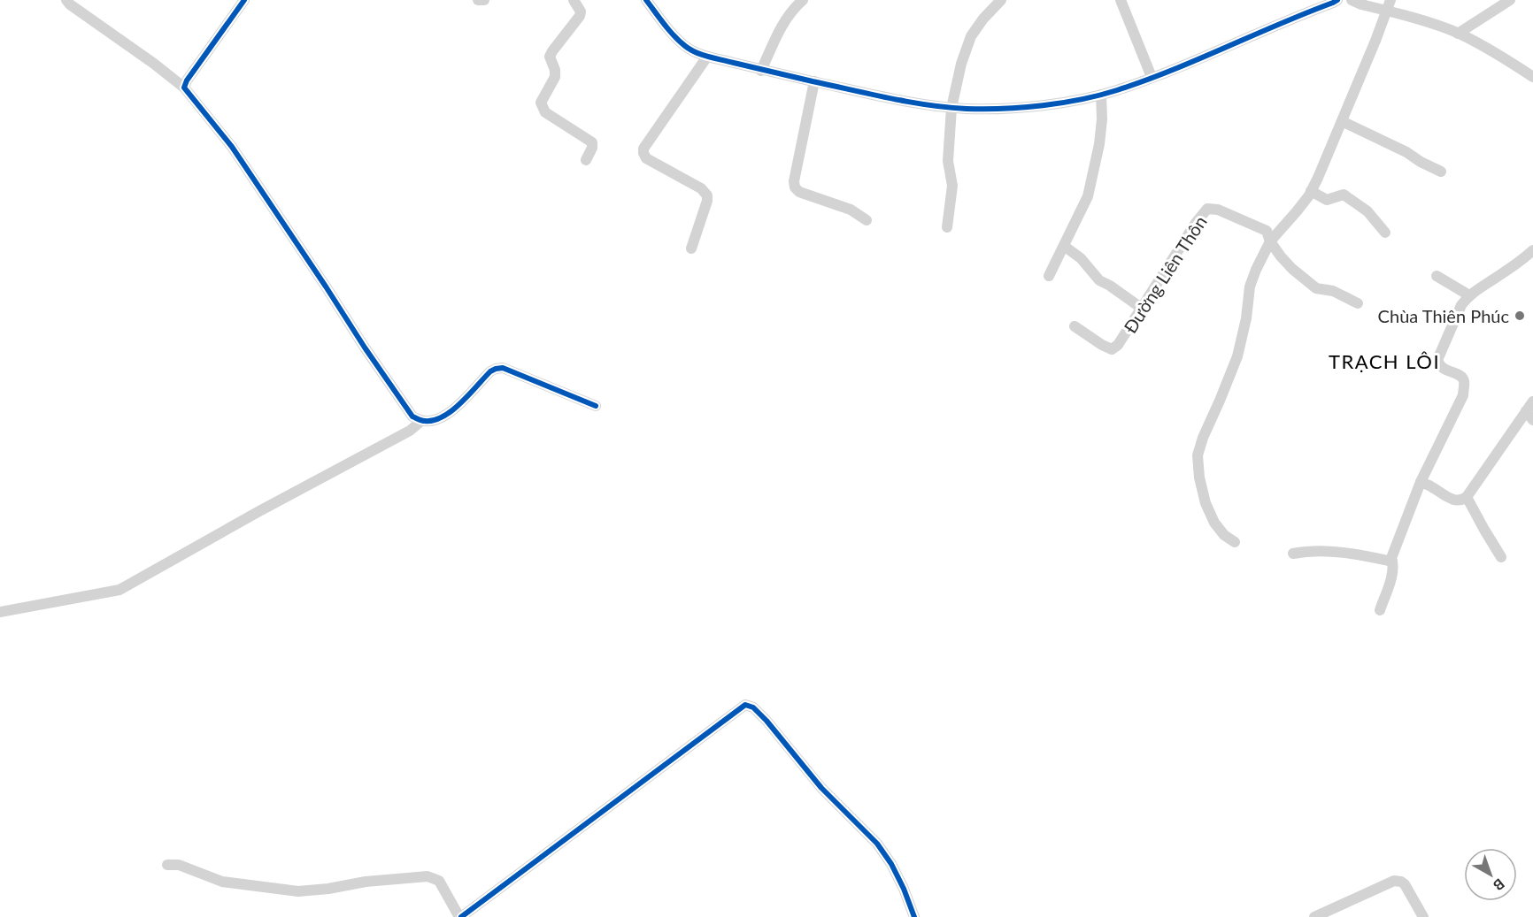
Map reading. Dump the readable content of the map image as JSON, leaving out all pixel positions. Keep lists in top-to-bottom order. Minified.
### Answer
{"streets":{"street":["Đường Liên Thôn"]},"districts":["TRẠCH LÔI"],"places":["Chùa Thiên Phúc"],"north":"bottom right"}
